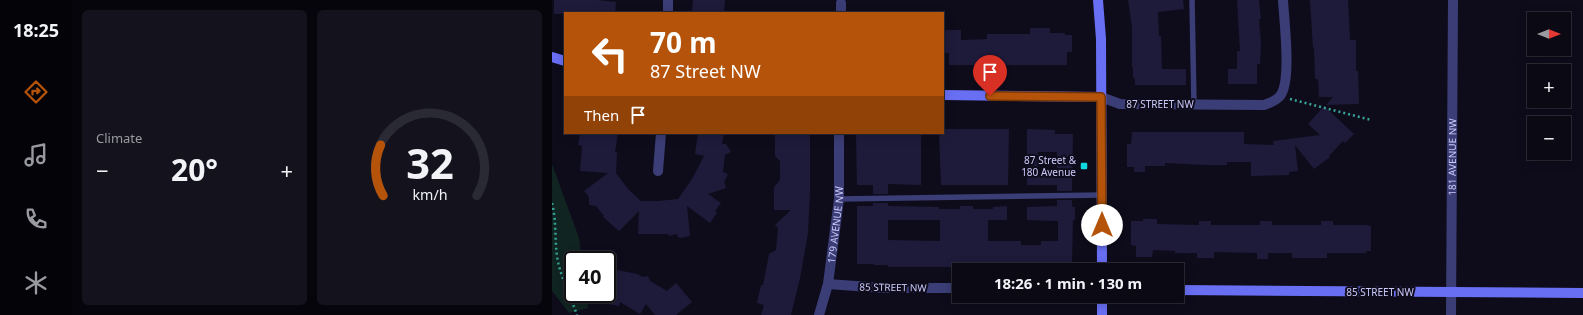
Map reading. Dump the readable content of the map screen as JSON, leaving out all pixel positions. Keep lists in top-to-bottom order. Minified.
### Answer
{"streets":{"street":["87 STREET NW","181 AVENUE NW","179 AVENUE NW","85 STREET NW"]},"crossings":[["181 AVENUE NW","85 STREET NW"],["179 AVENUE NW","85 STREET NW"]],"places":{"transit":["87 Street & 180 Avenue"]},"north":"right","page":{"tabs":"18:25","tile":"Climate","map_buttons":["+","−"],"turn":["70 m","87 Street NW"],"then":"Then","heat":["−","20°","+"],"limit":"40","trip":"18:26 · 1 min · 130 m","gauge":["32","km/h"]}}
